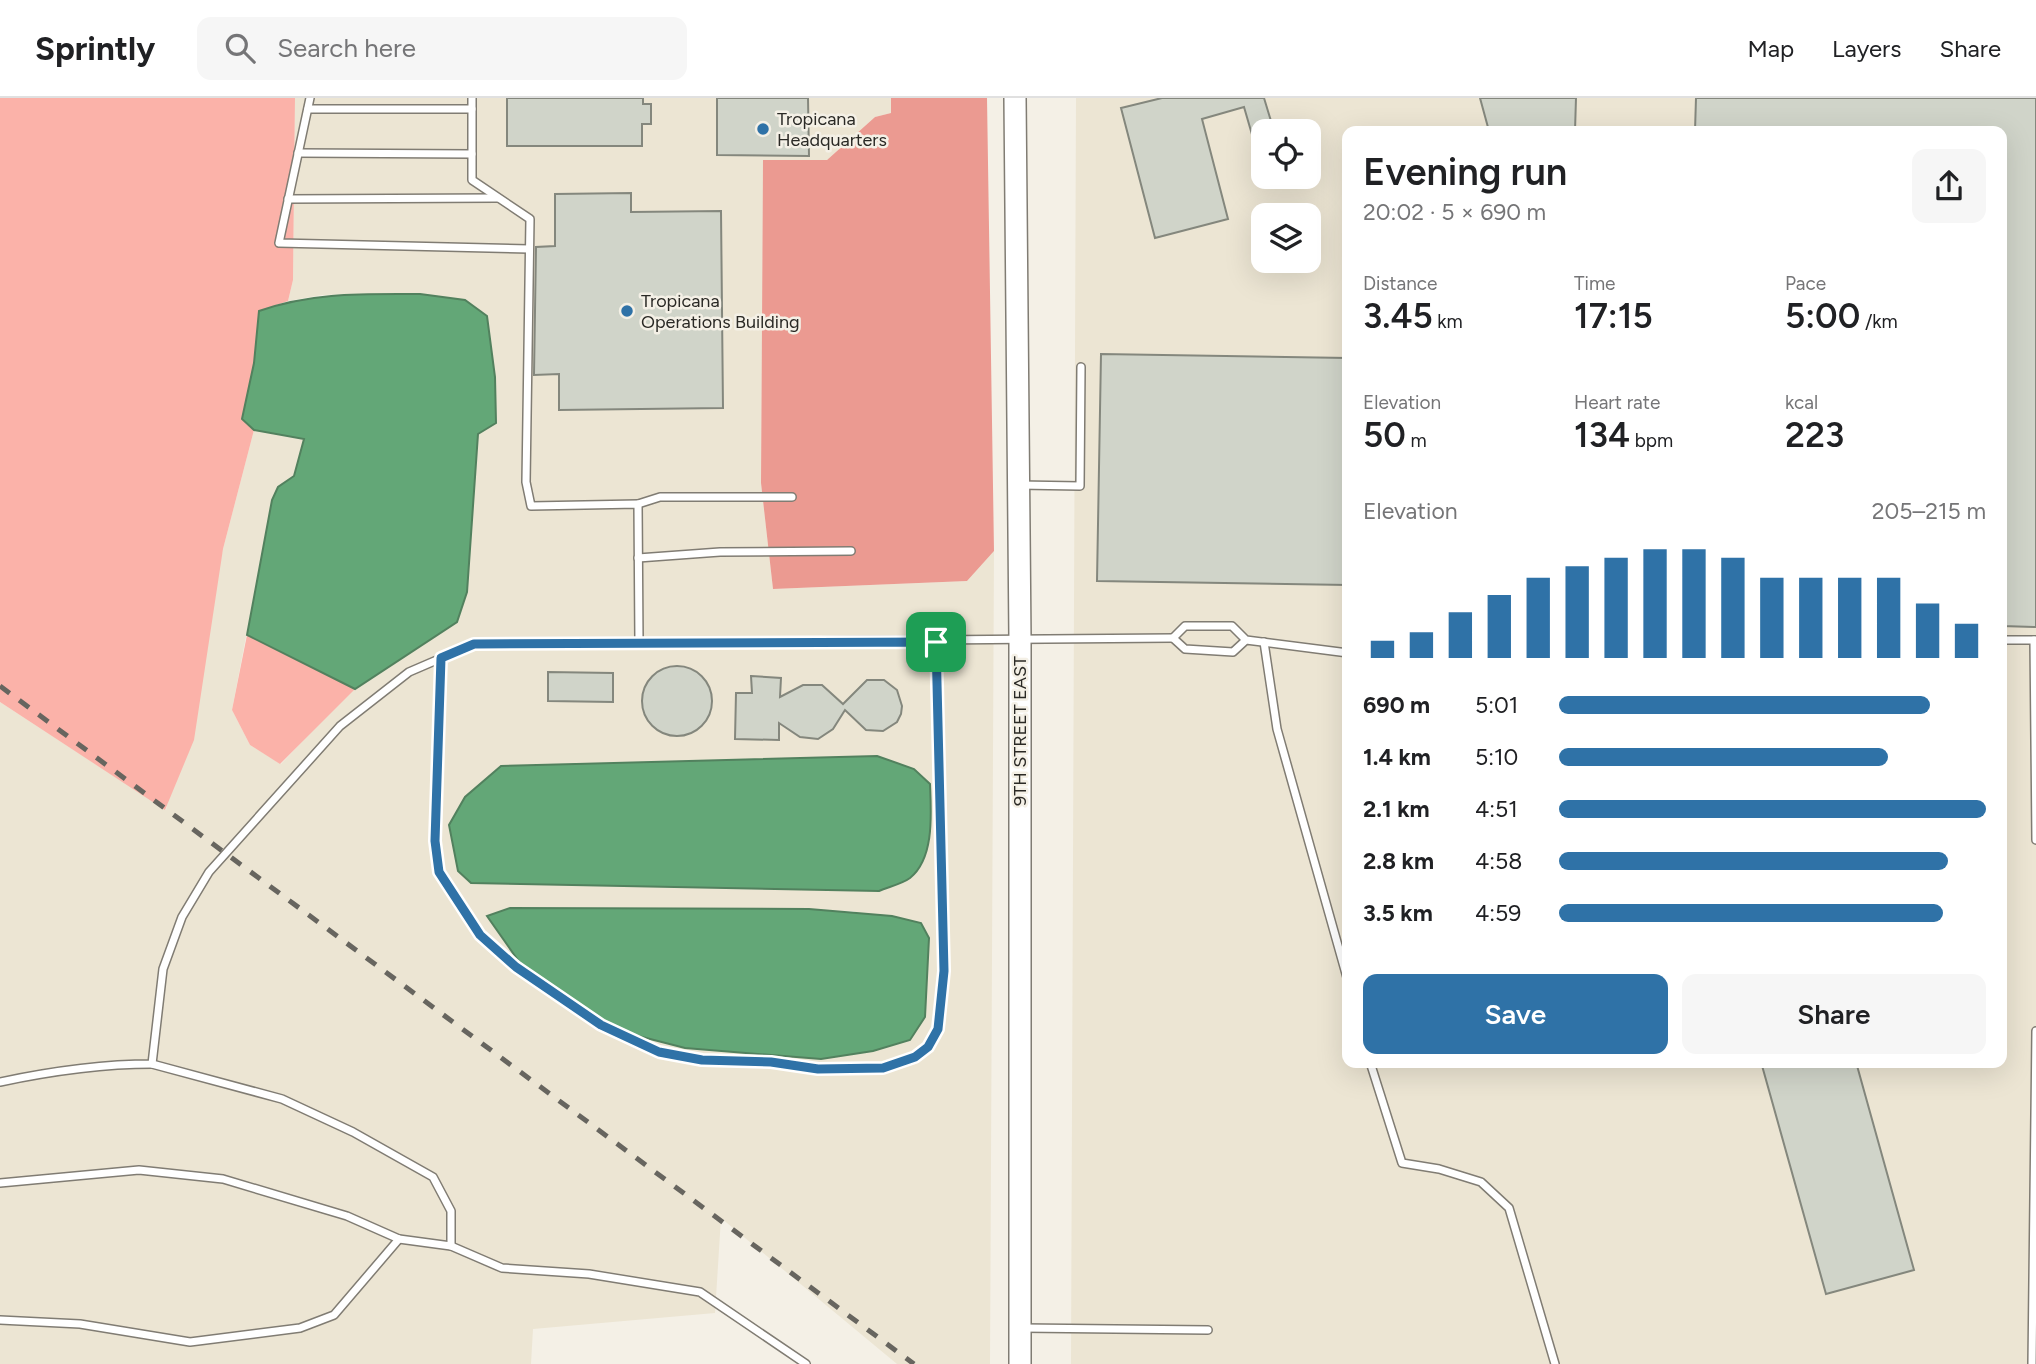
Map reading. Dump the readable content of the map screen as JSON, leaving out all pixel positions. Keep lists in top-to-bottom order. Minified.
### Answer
{"streets":{"street":["9TH STREET EAST"]},"places":["Tropicana Headquarters","Tropicana Operations Building"],"page":{"header":"Sprintly","search":"Search here","nav":["Map","Layers","Share"],"heading":["Evening run","20:02 · 5 × 690 m"],"stats":[["Distance","3.45 km"],["Time","17:15"],["Pace","5:00 /km"],["Elevation","50 m"],["Heart rate","134 bpm"],["kcal","223"]],"chart":["Elevation","205–215 m"],"list":[{"name":"690 m","note":"5:01"},{"name":"1.4 km","note":"5:10"},{"name":"2.1 km","note":"4:51"},{"name":"2.8 km","note":"4:58"},{"name":"3.5 km","note":"4:59"}],"buttons":["Save","Share"]}}
